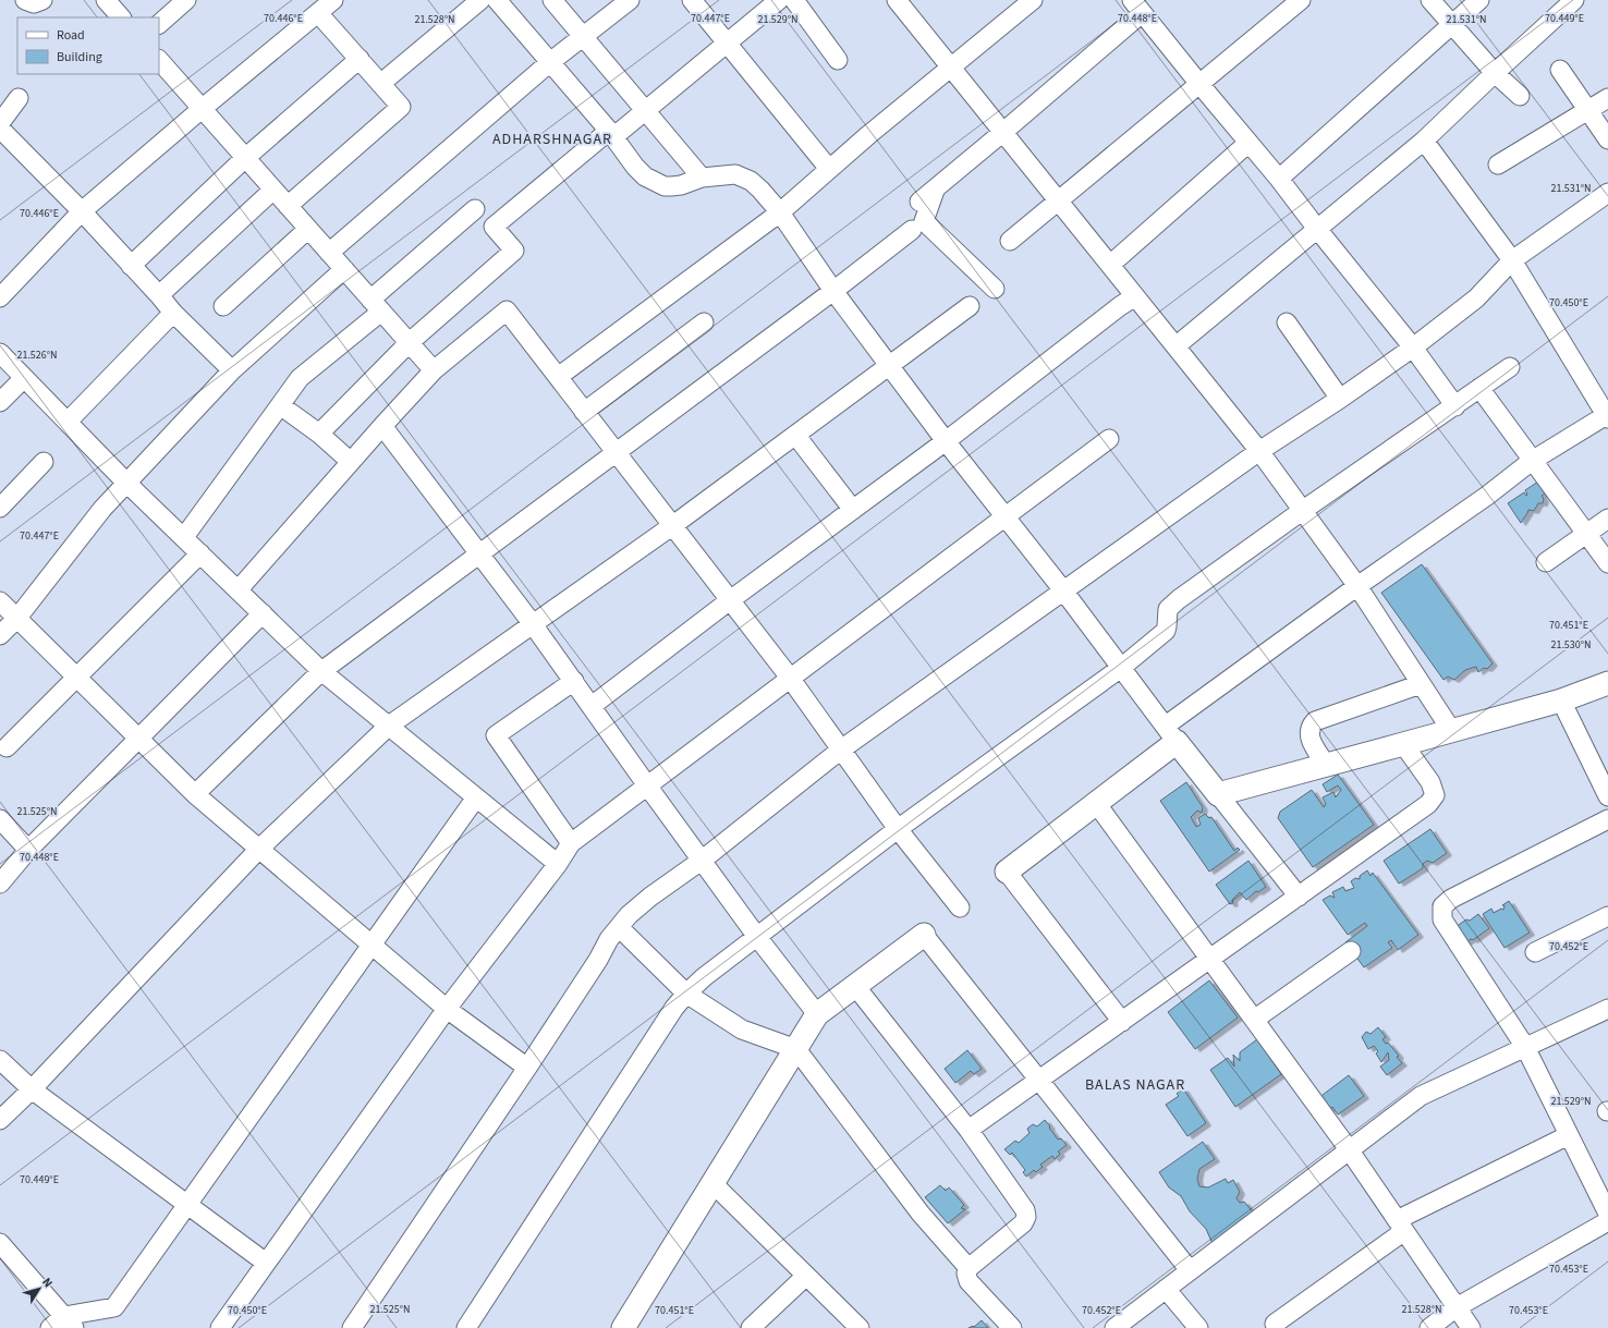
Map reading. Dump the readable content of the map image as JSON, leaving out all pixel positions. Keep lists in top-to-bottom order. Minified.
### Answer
{"districts":["ADHARSHNAGAR","BALAS NAGAR"],"legend":["Road","Building"],"north":"top right","coordinates":["70.446°E","70.447°E","70.448°E","70.449°E","21.528°N","21.529°N","21.531°N","70.450°E","21.526°N","70.451°E","21.530°N","21.525°N","70.452°E","70.453°E"]}
